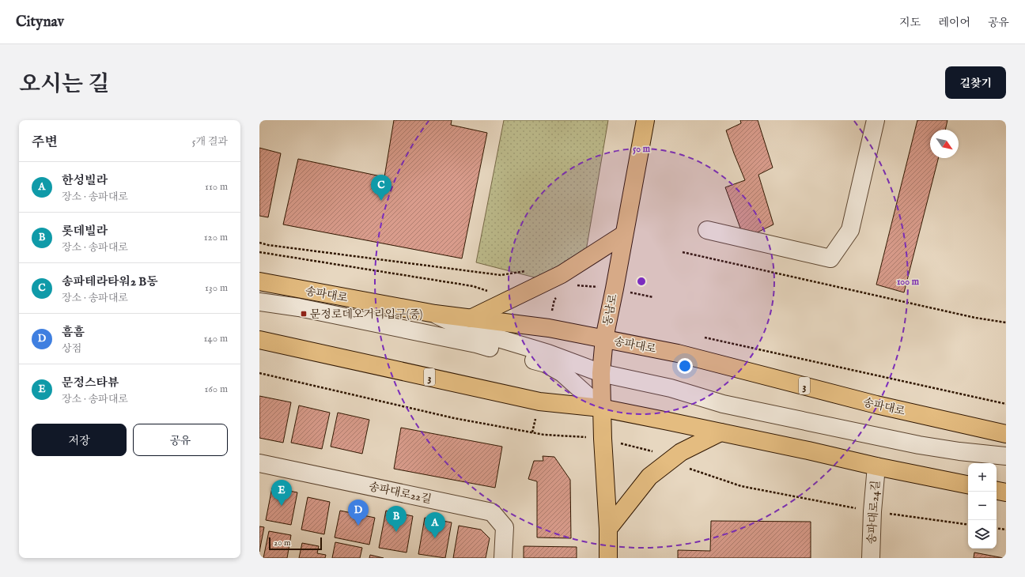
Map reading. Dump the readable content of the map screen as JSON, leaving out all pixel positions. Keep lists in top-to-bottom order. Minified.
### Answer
{"streets":{"main road":["송파대로","동남로","3"],"street":["송파대로22길","송파대로24길"]},"crossings":[["송파대로","동남로"],["동남로","3"],["3","송파대로24길"]],"places":{"transit":["문정로데오거리입구(중)"]},"scale_bar":"20 m","north":"bottom right","page":{"header":"Citynav","nav":["지도","레이어","공유"],"title":"오시는 길","buttons":["길찾기",["저장","공유"]],"heading":["주변","5개 결과"],"list":[{"mark":"A","name":"한성빌라","note":"장소 · 송파대로","value":"110 m"},{"mark":"B","name":"롯데빌라","note":"장소 · 송파대로","value":"120 m"},{"mark":"C","name":"송파테라타워2 B동","note":"장소 · 송파대로","value":"130 m"},{"mark":"D","name":"흠흠","note":"상점","value":"140 m"},{"mark":"E","name":"문정스타뷰","note":"장소 · 송파대로","value":"160 m"}],"pins":["C","E","D","B","A"],"map_buttons":["+","−"],"scale":"20 m"},"rings":["50 m","100 m"]}
